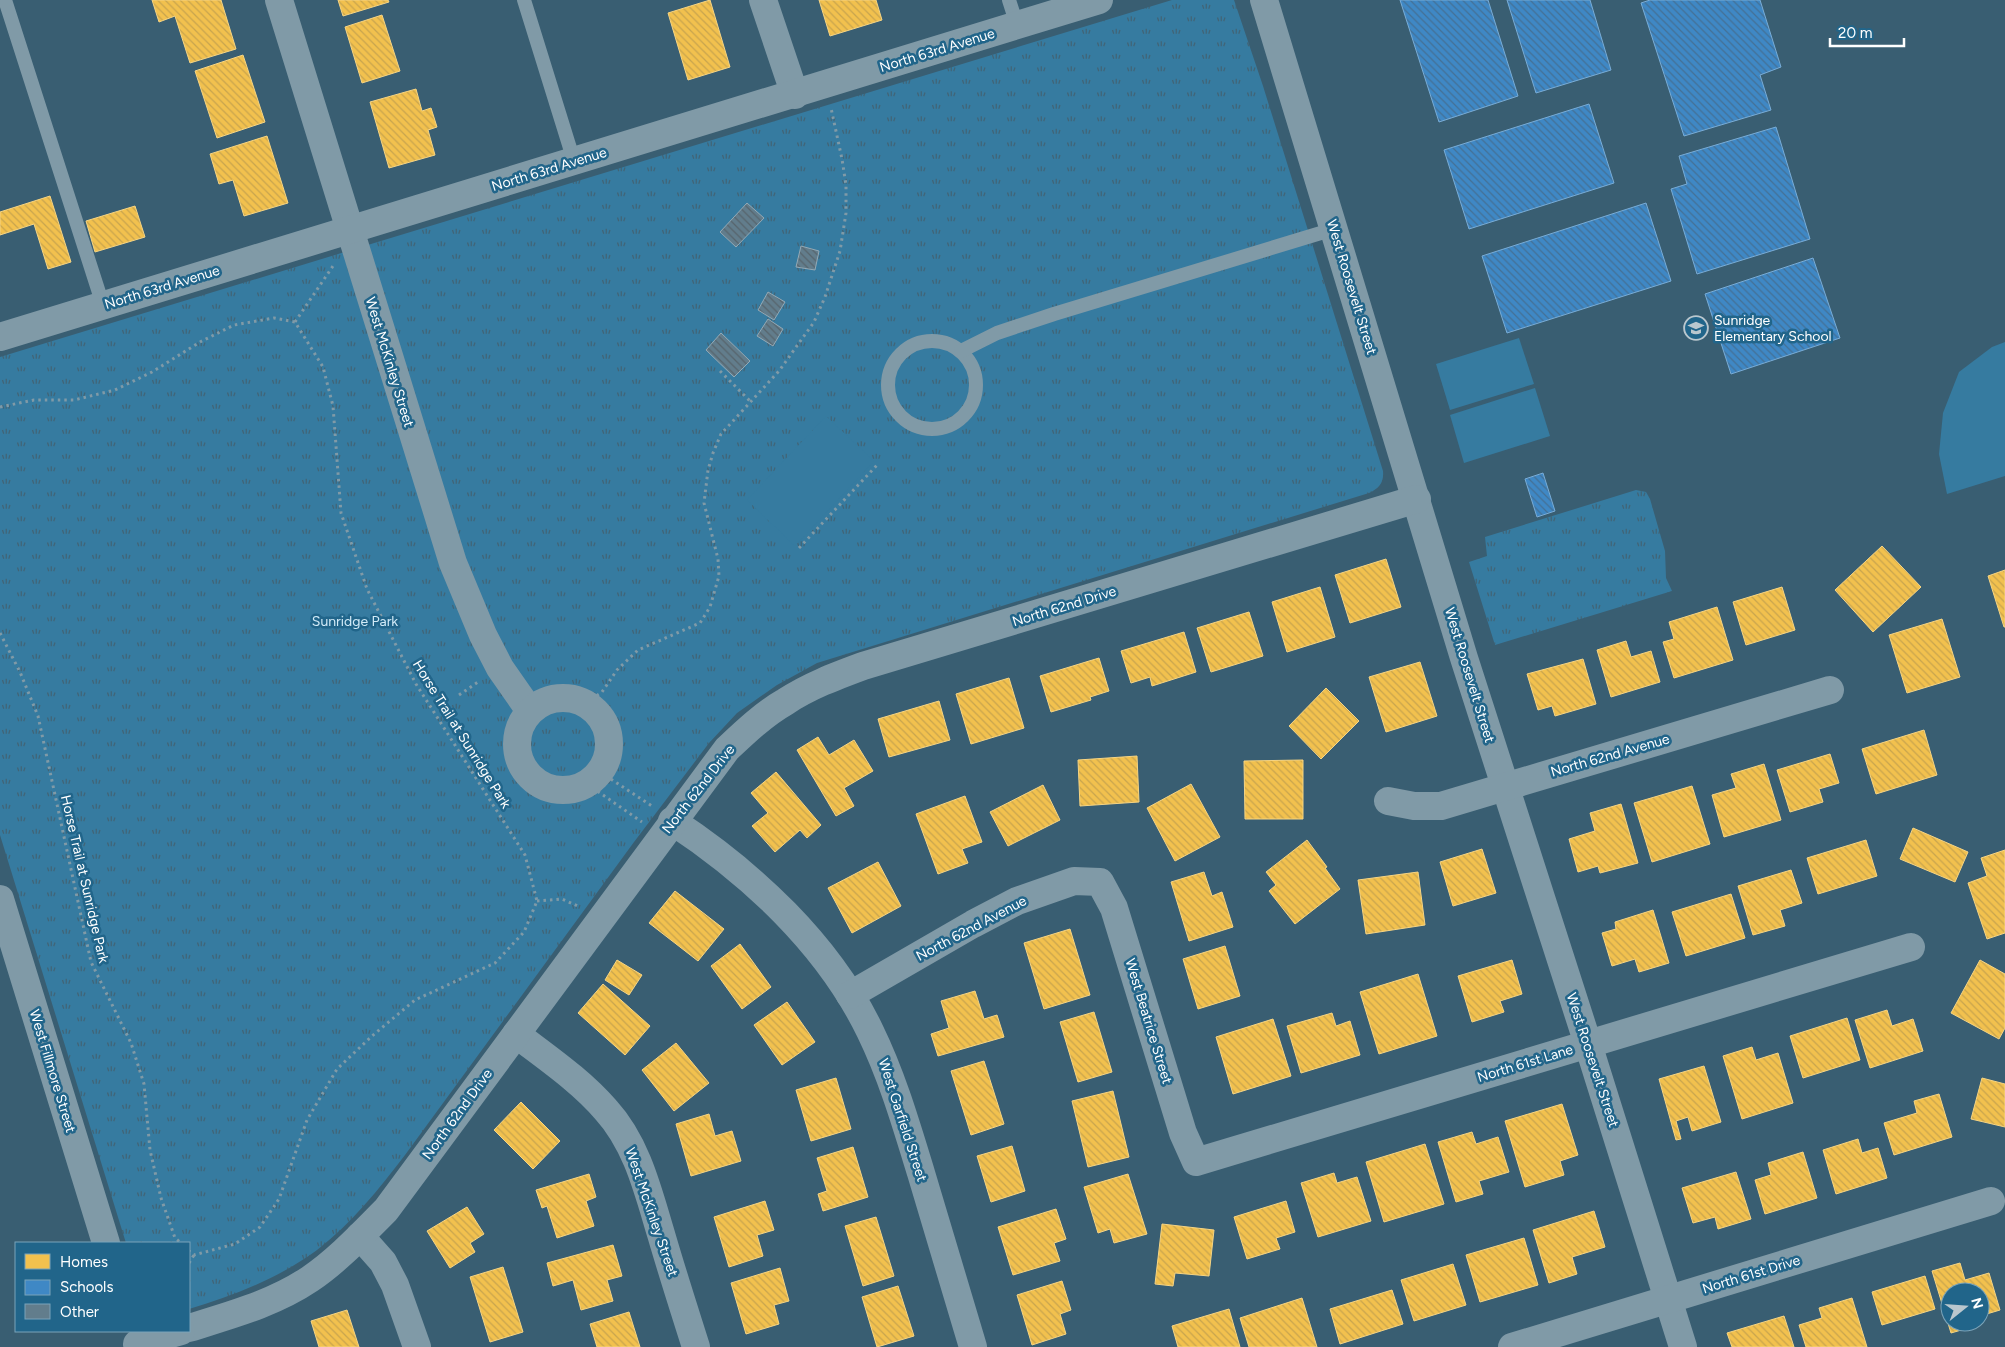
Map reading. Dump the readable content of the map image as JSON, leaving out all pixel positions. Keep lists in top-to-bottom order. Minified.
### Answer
{"streets":{"street":["North 63rd Avenue","West Roosevelt Street","West McKinley Street","North 62nd Drive","North 62nd Avenue","West Beatrice Street","North 61st Lane","West Fillmore Street","West Garfield Street","North 61st Drive"],"path":["Horse Trail at Sunridge Park"]},"crossings":[["North 63rd Avenue","West McKinley Street"],["West Roosevelt Street","North 62nd Drive"],["West Roosevelt Street","North 62nd Avenue"],["West Roosevelt Street","North 61st Lane"],["West Roosevelt Street","North 61st Drive"],["West McKinley Street","North 62nd Drive"],["North 62nd Drive","West Garfield Street"],["North 62nd Avenue","West Beatrice Street"],["North 62nd Avenue","West Garfield Street"],["West Beatrice Street","North 61st Lane"]],"parks":["Sunridge Park"],"places":{"school or university":["Sunridge Elementary School"]},"legend":["Homes","Schools","Other"],"scale_bar":"20 m","north":"right"}
